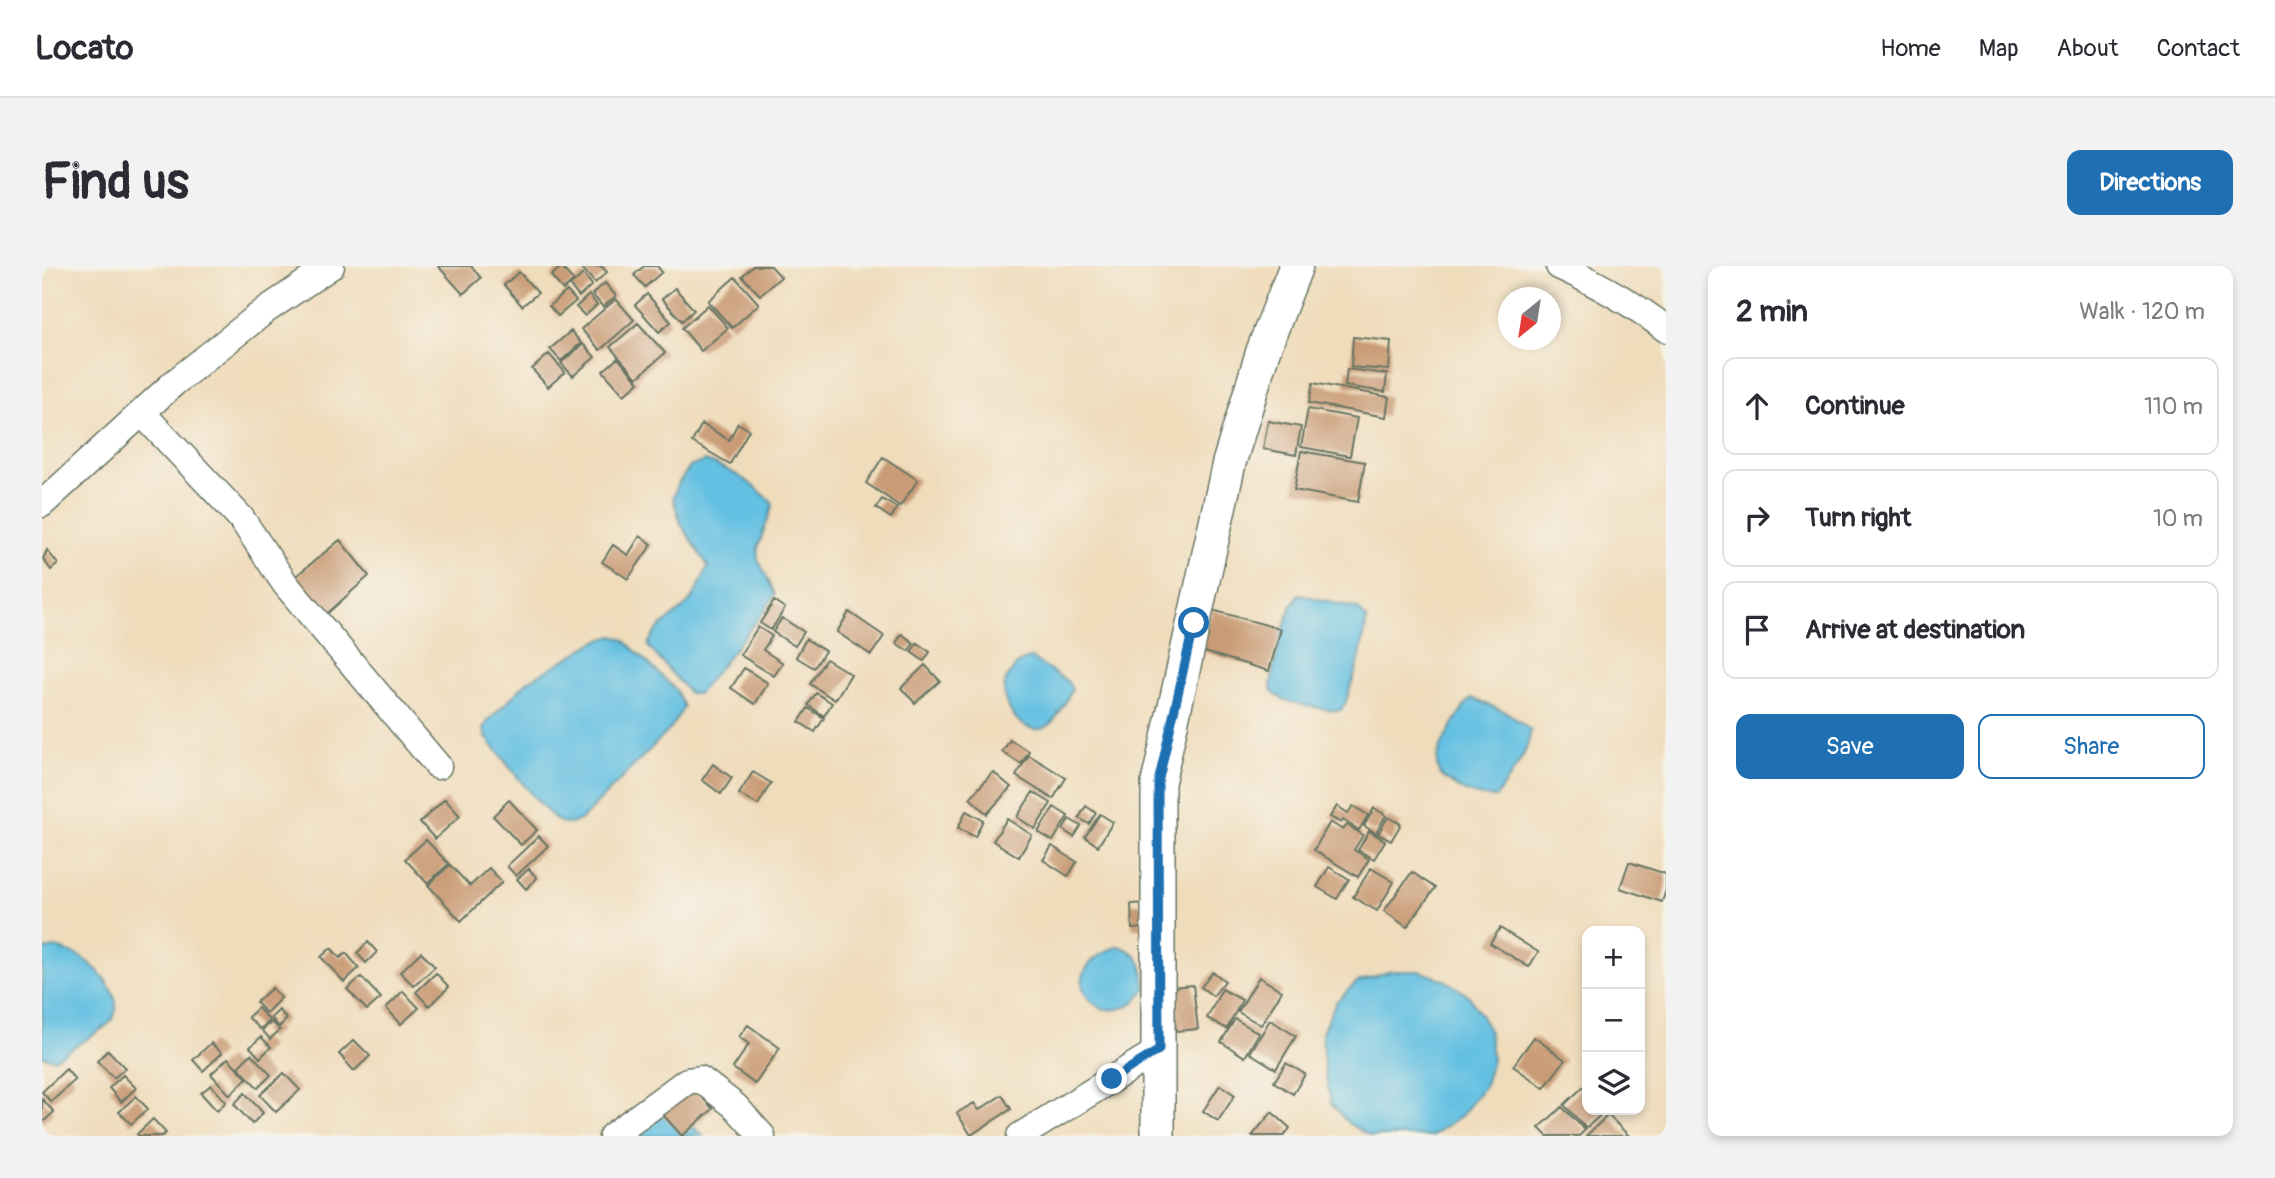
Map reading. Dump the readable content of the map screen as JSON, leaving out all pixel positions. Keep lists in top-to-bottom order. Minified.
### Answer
{"north":"bottom left","page":{"header":"Locato","nav":["Home","Map","About","Contact"],"buttons":["Directions",["Save","Share"]],"title":"Find us","heading":["2 min","Walk · 120 m"],"list":[["Continue","110 m"],["Turn right","10 m"],"Arrive at destination"],"map_buttons":["+","−"]}}
